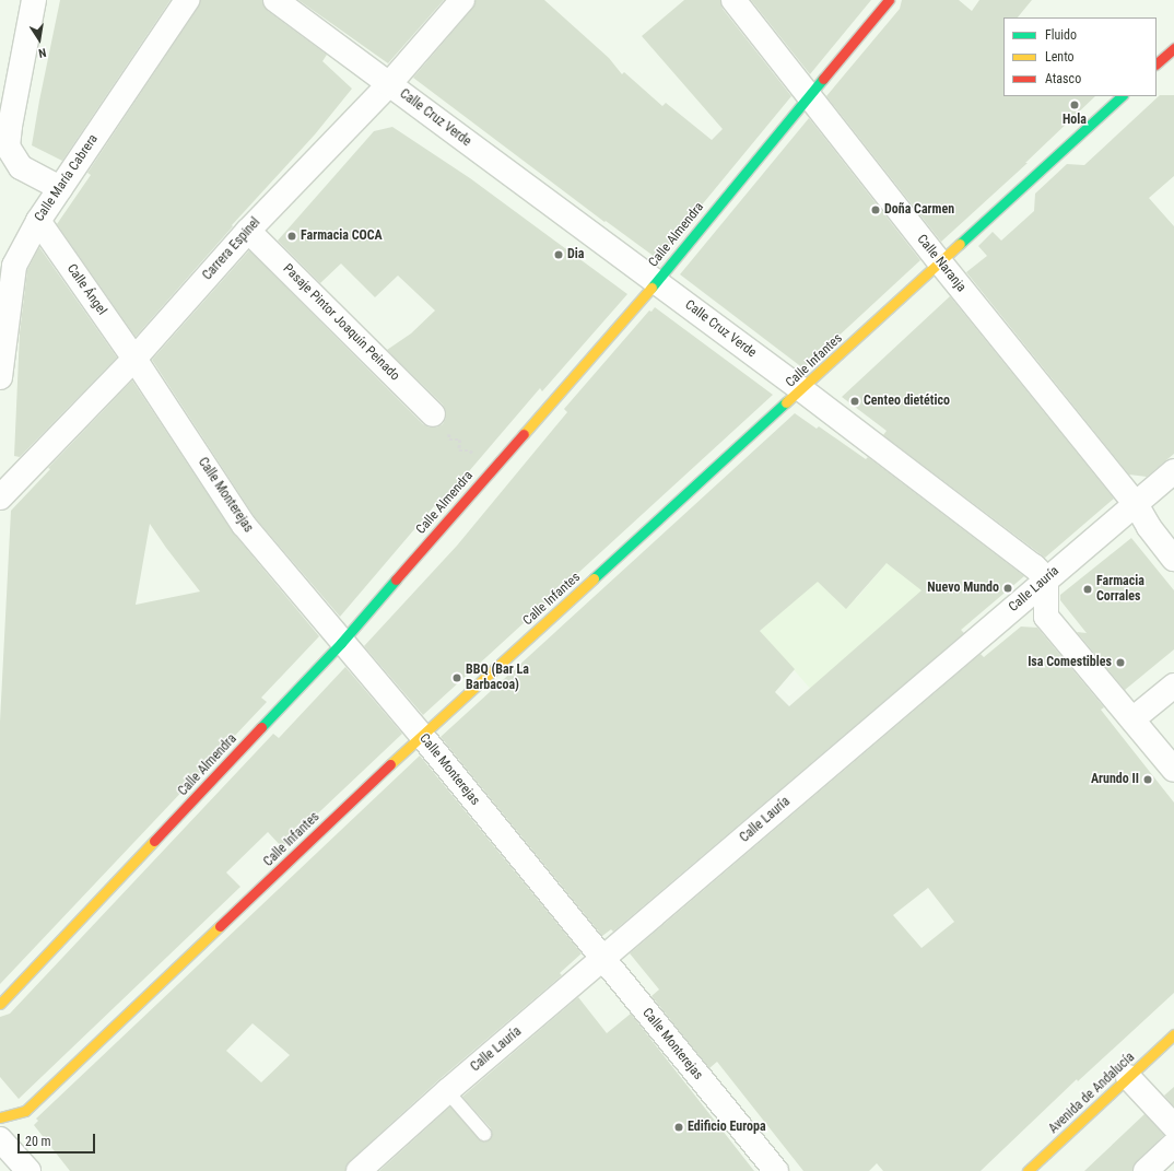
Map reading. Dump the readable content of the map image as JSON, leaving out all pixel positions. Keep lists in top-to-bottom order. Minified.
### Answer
{"streets":{"street":["Calle Cruz Verde","Calle María Cabrera","Calle Almendra","Carrera Espinel","Calle Naranja","Calle Ángel","Pasaje Pintor Joaquín Peinado","Calle Infantes","Calle Monterejas","Calle Lauría","Avenida de Andalucía"]},"crossings":[["Calle Cruz Verde","Calle Almendra"],["Calle Cruz Verde","Carrera Espinel"],["Calle Cruz Verde","Calle Infantes"],["Calle Cruz Verde","Calle Lauría"],["Calle María Cabrera","Calle Ángel"],["Calle Almendra","Calle Naranja"],["Calle Almendra","Calle Monterejas"],["Carrera Espinel","Calle Ángel"],["Carrera Espinel","Pasaje Pintor Joaquín Peinado"],["Carrera Espinel","Calle Monterejas"],["Calle Naranja","Calle Infantes"],["Calle Naranja","Calle Lauría"],["Calle Ángel","Calle Monterejas"],["Calle Infantes","Calle Monterejas"],["Calle Monterejas","Calle Lauría"]],"places":["Hola","Doña Carmen","Farmacia COCA","Dia","Centeo dietético","Nuevo Mundo","Farmacia Corrales","Isa Comestibles","BBQ (Bar La Barbacoa)","Arundo II","Edificio Europa"],"legend":["Fluido","Lento","Atasco"],"scale_bar":"20 m","north":"bottom"}
